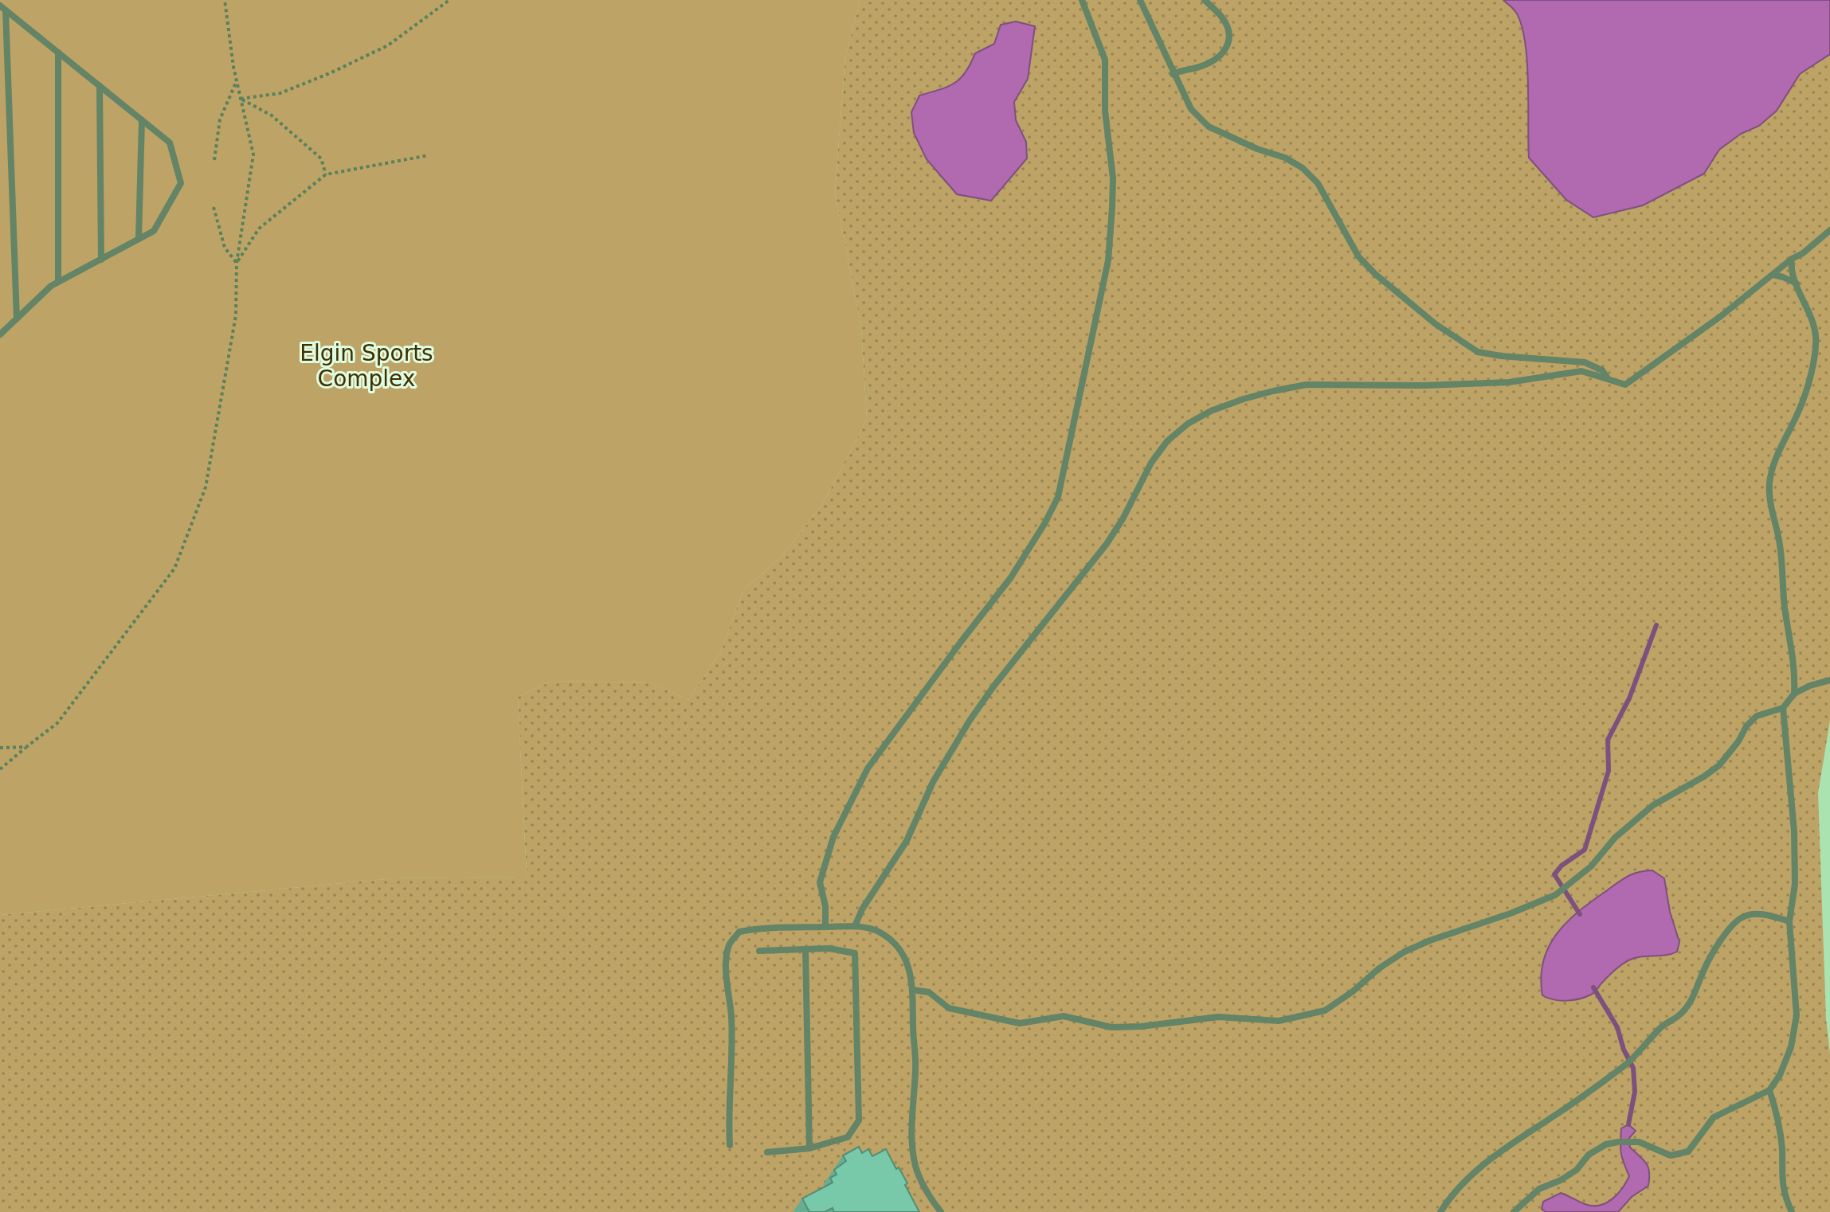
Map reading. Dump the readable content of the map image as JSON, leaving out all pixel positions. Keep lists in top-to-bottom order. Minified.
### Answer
{"parks":["Elgin Sports Complex"]}
